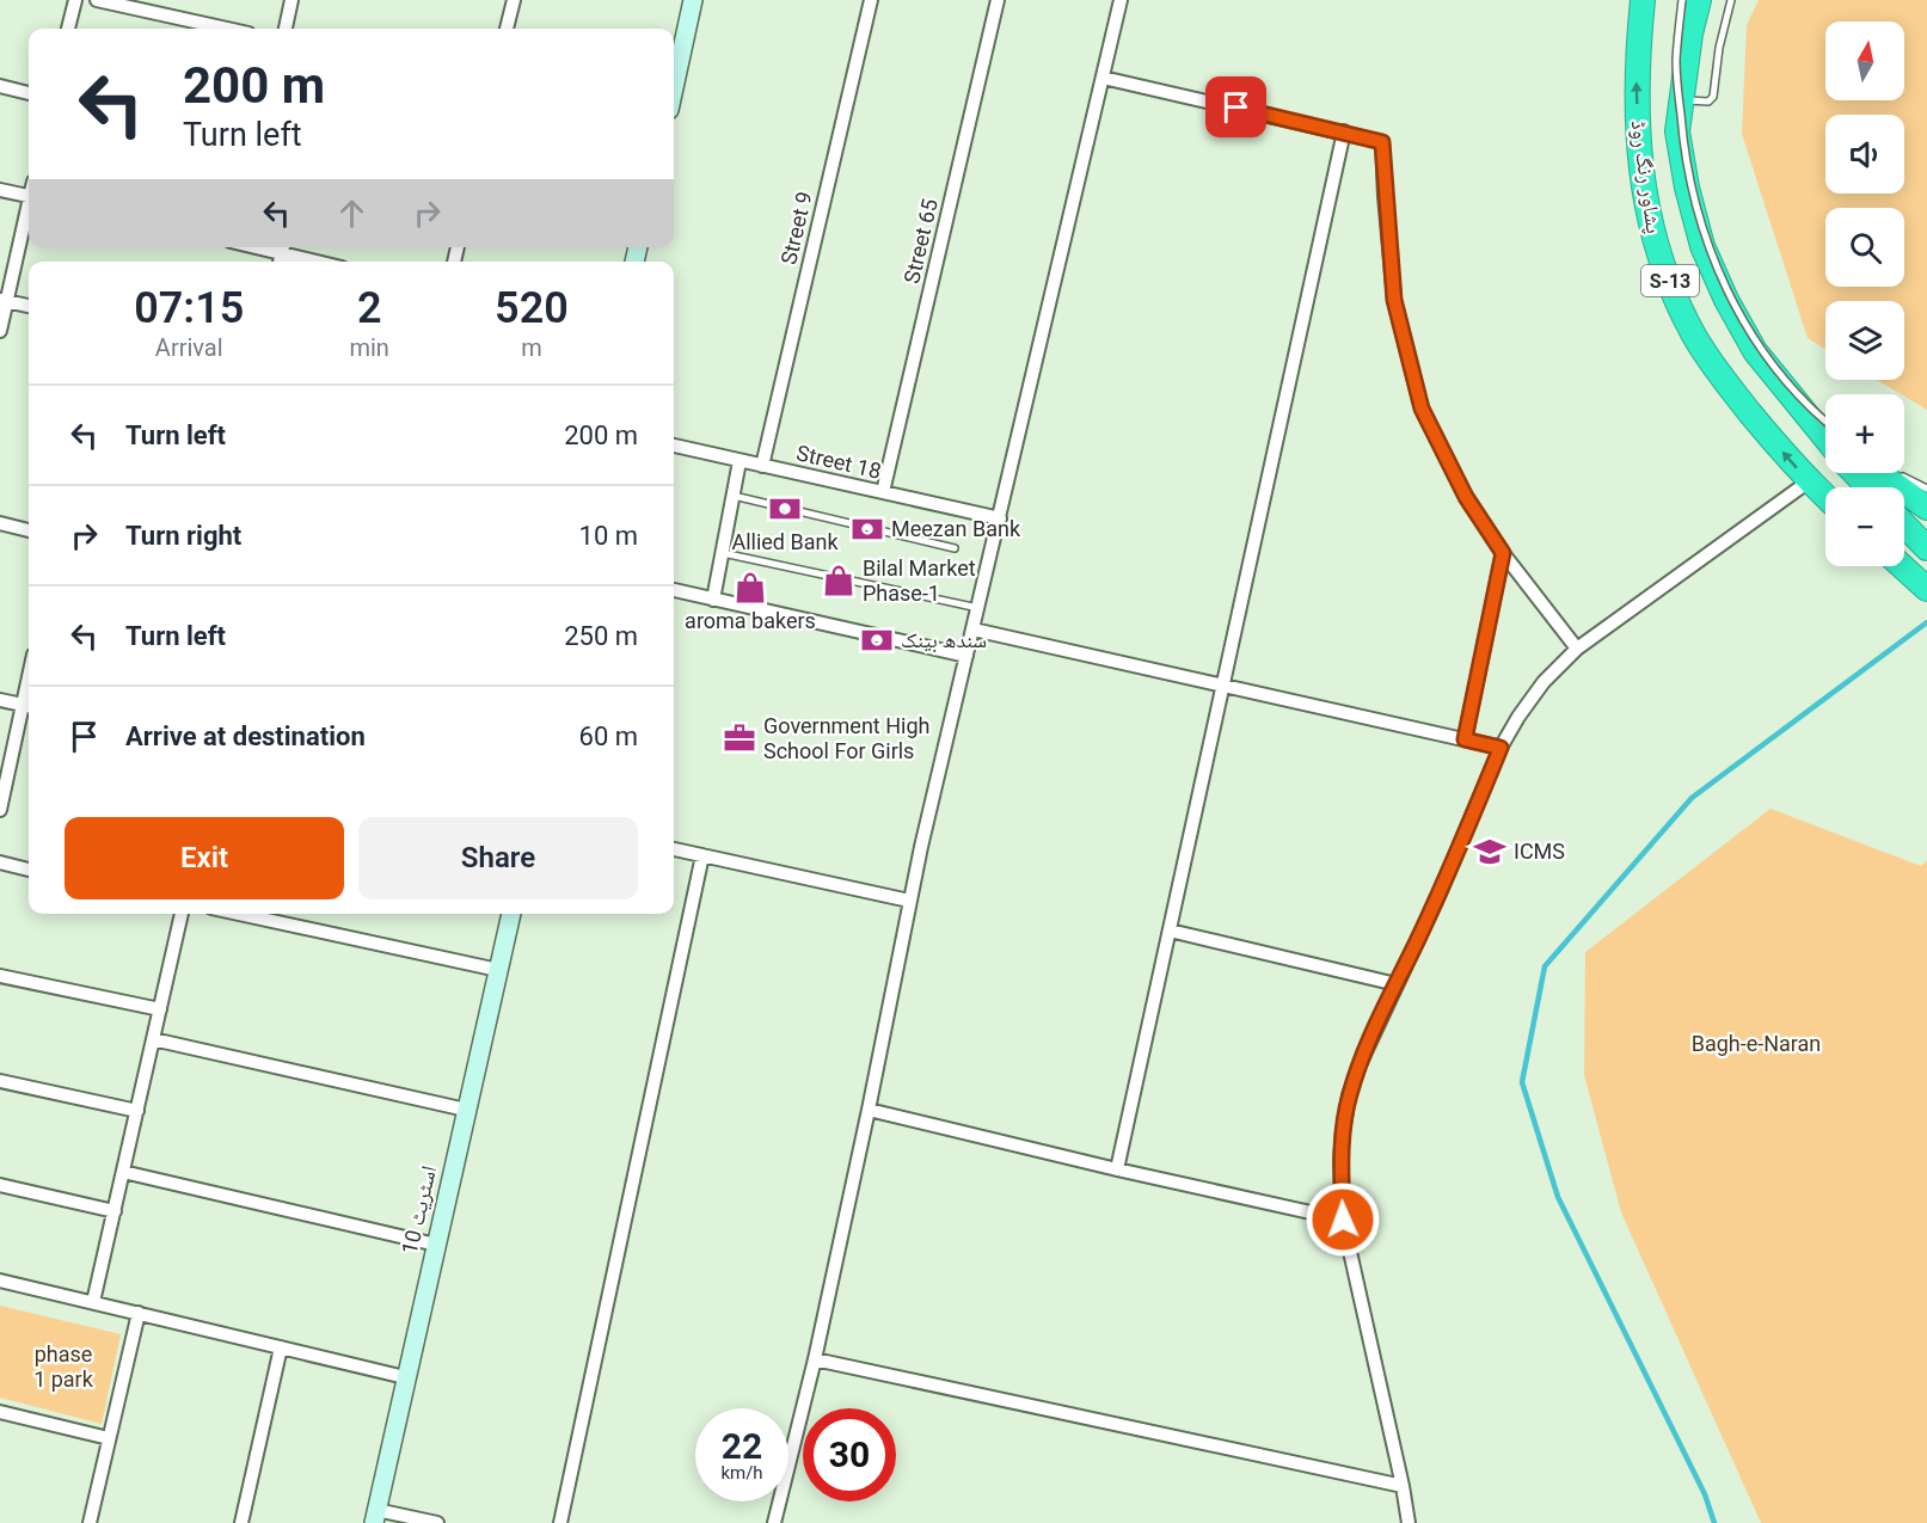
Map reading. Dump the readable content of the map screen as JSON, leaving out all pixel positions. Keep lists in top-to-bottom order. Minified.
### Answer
{"streets":{"highway":["پشاور رنگ روڈ","S-13"],"street":["Street 9","Street 65","Street 18","اسٹریٹ 10"]},"crossings":[["Street 9","Street 18"],["Street 65","Street 18"]],"parks":["Bagh-e-Naran","phase 1 park"],"places":{"bank":["Allied Bank","Meezan Bank","سندھ بینک"],"shop":["Bilal Market Phase-1","aroma bakers"],"office":["Government High School For Girls"],"school or university":["ICMS"]},"north":"top","page":{"map_buttons":["+","−"],"turn":["200 m","Turn left"],"eta":["07:15","Arrival","2","min","520","m"],"list":[{"name":"Turn left","value":"200 m"},{"name":"Turn right","value":"10 m"},{"name":"Turn left","value":"250 m"},{"name":"Arrive at destination","value":"60 m"}],"buttons":["Exit","Share"],"speed":"22 km/h","limit":"30"}}
